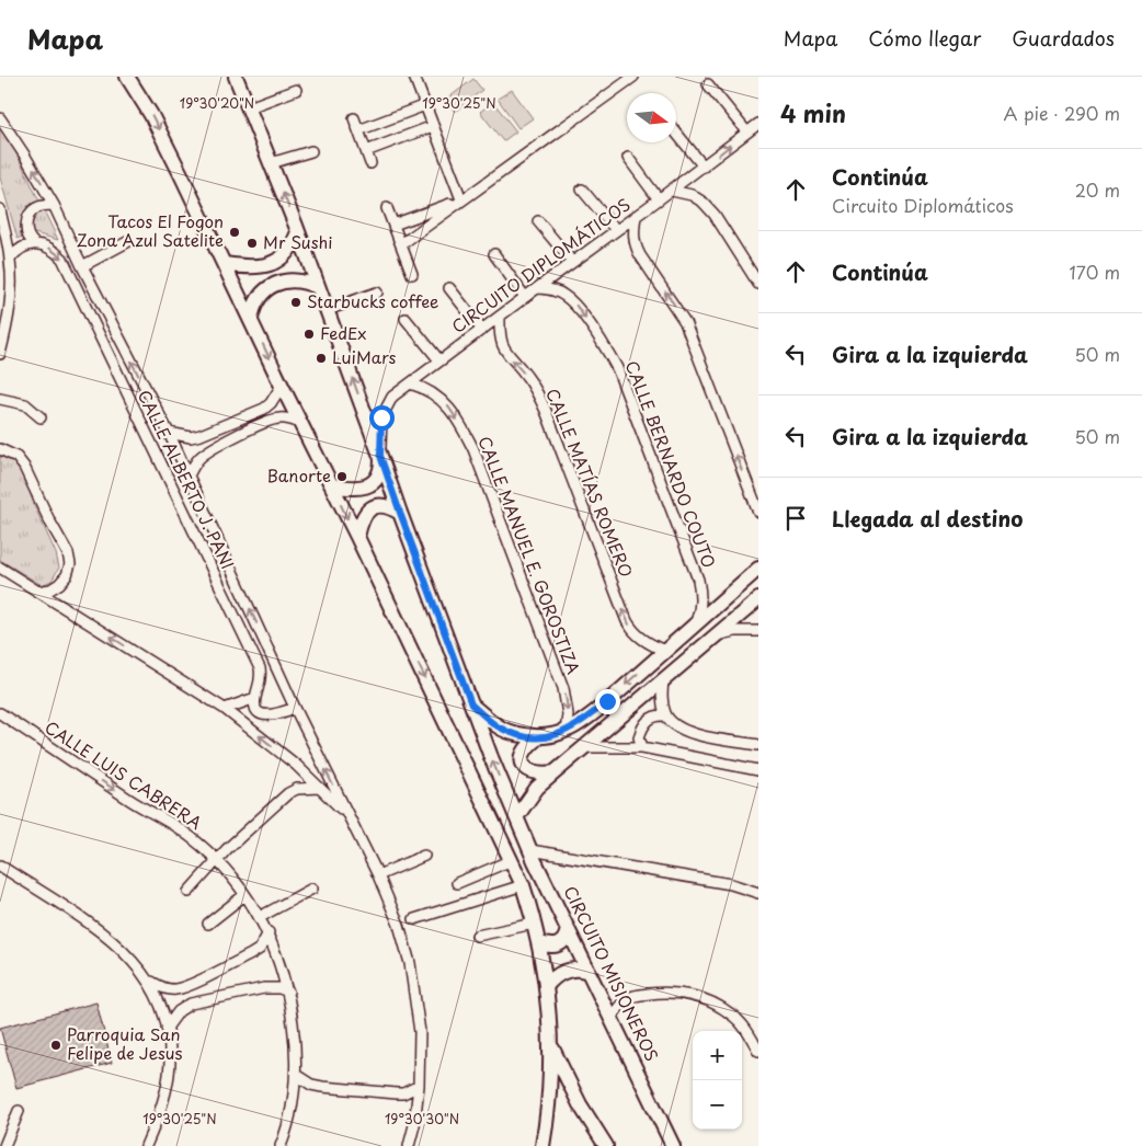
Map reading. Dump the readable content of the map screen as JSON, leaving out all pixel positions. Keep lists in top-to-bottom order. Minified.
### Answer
{"streets":{"main road":["CIRCUITO MISIONEROS"],"street":["CIRCUITO DIPLOMÁTICOS","CALLE BERNARDO COUTO","CALLE ALBERTO J. PANI","CALLE MATÍAS ROMERO","CALLE MANUEL E. GOROSTIZA","CALLE LUIS CABRERA"]},"crossings":[["CIRCUITO DIPLOMÁTICOS","CALLE BERNARDO COUTO"],["CIRCUITO DIPLOMÁTICOS","CALLE MATÍAS ROMERO"],["CIRCUITO DIPLOMÁTICOS","CALLE MANUEL E. GOROSTIZA"],["CIRCUITO DIPLOMÁTICOS","CIRCUITO MISIONEROS"]],"one_way":["CALLE MATÍAS ROMERO","CALLE MANUEL E. GOROSTIZA","CALLE LUIS CABRERA"],"places":["Tacos El Fogon Zona Azul Satelite","Mr Sushi","Starbucks coffee","FedEx","LuiMars","Banorte","Parroquia San Felipe de Jesus"],"north":"right","page":{"header":"Mapa","nav":["Mapa","Cómo llegar","Guardados"],"heading":["4 min","A pie · 290 m"],"list":[["Continúa","Circuito Diplomáticos","20 m"],["Continúa","170 m"],["Gira a la izquierda","50 m"],["Gira a la izquierda","50 m"],"Llegada al destino"],"map_buttons":["+","−"]},"coordinates":["19°30'20\"N","19°30'25\"N","19°30'30\"N"]}
